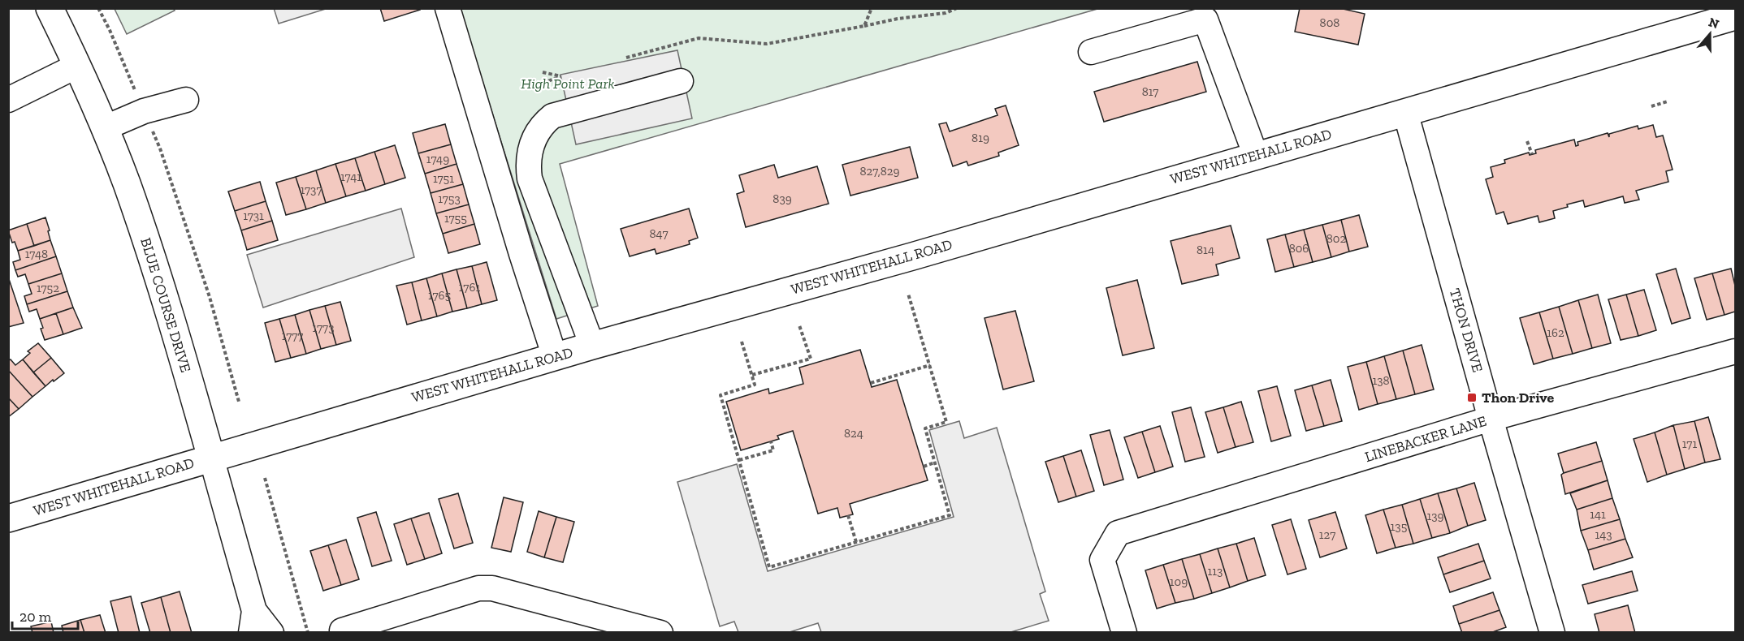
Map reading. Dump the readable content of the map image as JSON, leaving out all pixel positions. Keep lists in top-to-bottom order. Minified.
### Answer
{"streets":{"main road":["WEST WHITEHALL ROAD","BLUE COURSE DRIVE"],"street":["THON DRIVE","LINEBACKER LANE"]},"crossings":[["WEST WHITEHALL ROAD","BLUE COURSE DRIVE"],["WEST WHITEHALL ROAD","THON DRIVE"],["THON DRIVE","LINEBACKER LANE"]],"parks":["High Point Park"],"places":{"transit":["Thon Drive"]},"house_numbers":["808","817","819","1749","827,829","1741","1751","1737","1753","839","1731","1755","847","802","806","814","1748","1761","1752","1765","1773","162","1777","138","824","171","141","139","135","127","143","113","109"],"scale_bar":"20 m","north":"top"}
